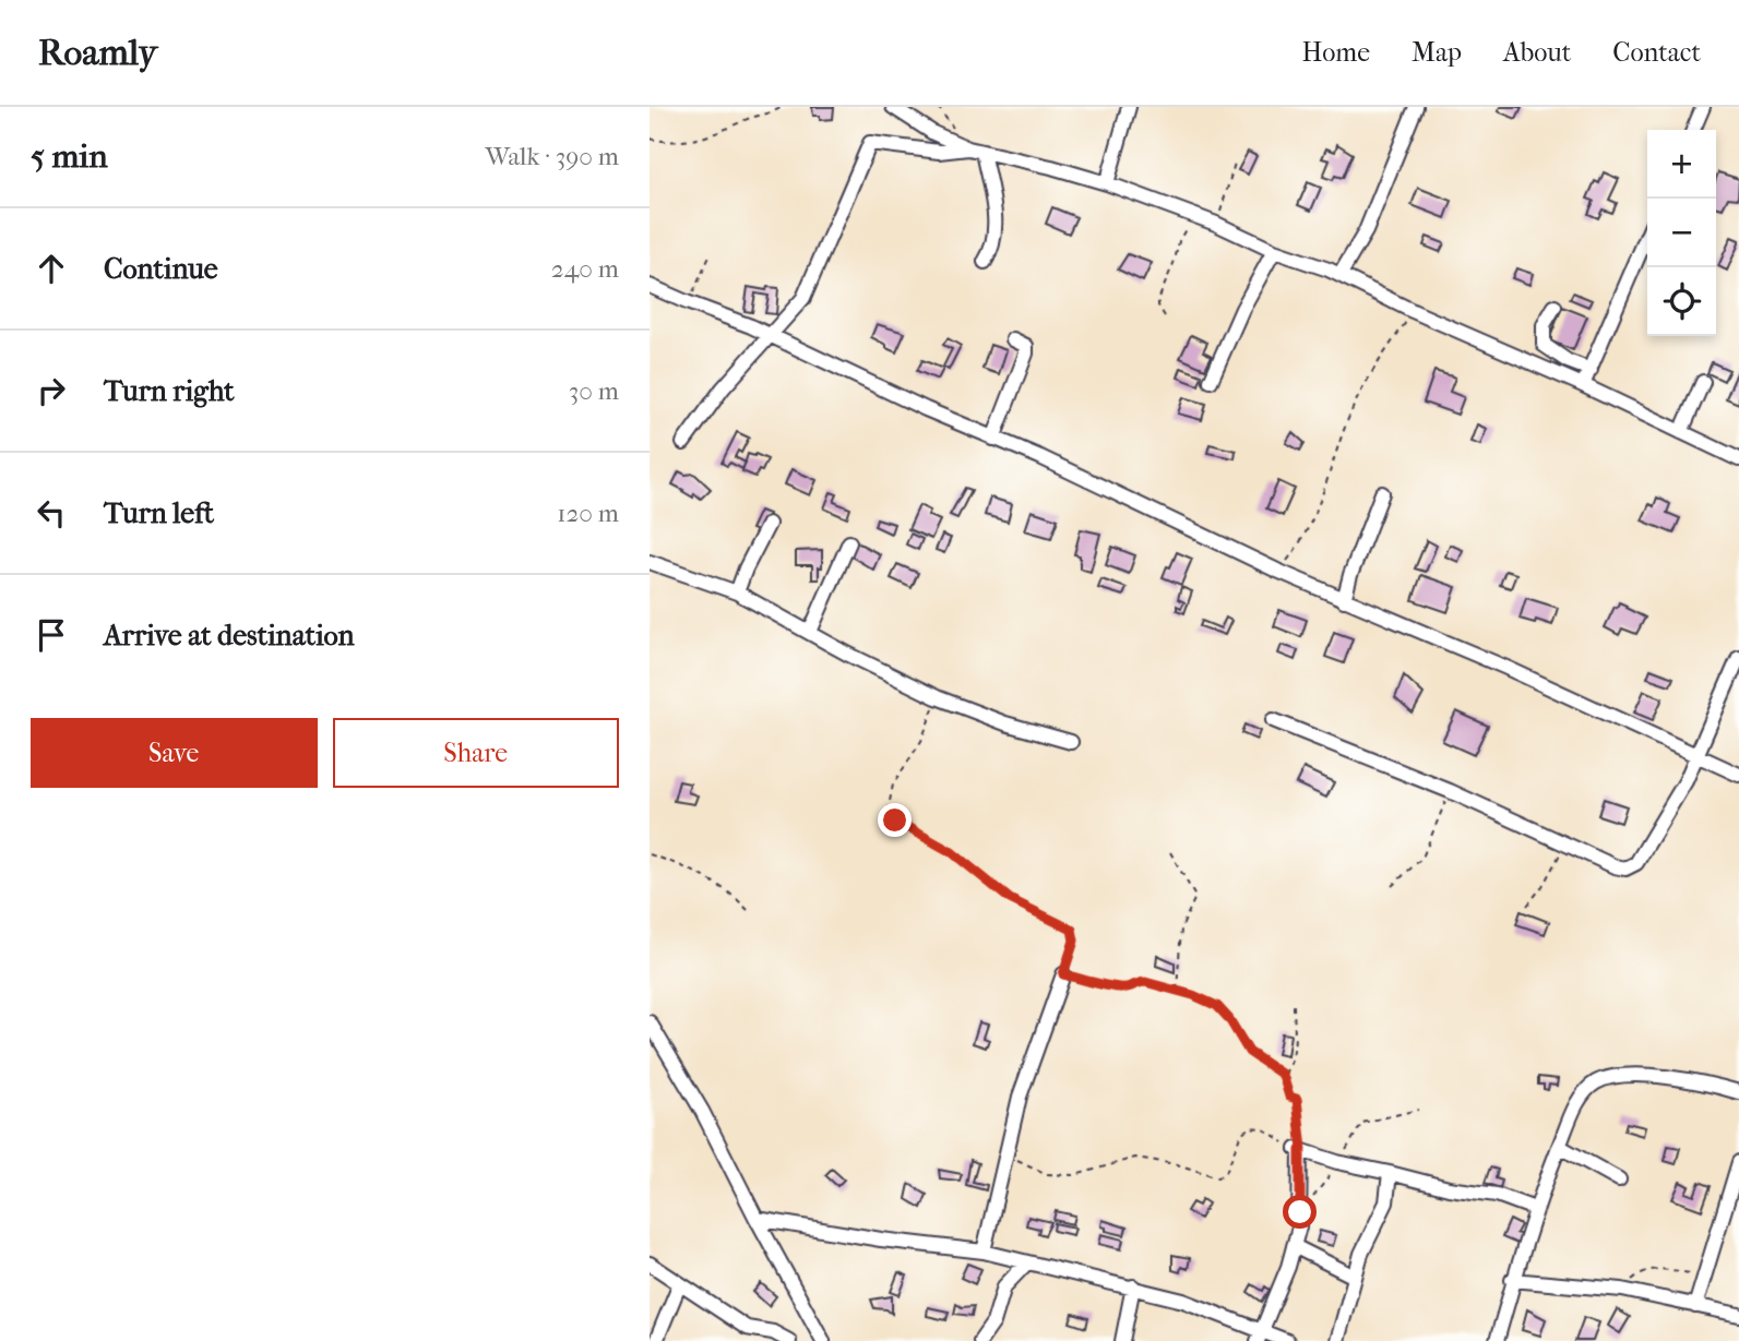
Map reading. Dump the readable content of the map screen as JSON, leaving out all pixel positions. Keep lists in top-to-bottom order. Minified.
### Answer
{"page":{"header":"Roamly","nav":["Home","Map","About","Contact"],"heading":["5 min","Walk · 390 m"],"map_buttons":["+","−"],"list":[["Continue","240 m"],["Turn right","30 m"],["Turn left","120 m"],"Arrive at destination"],"buttons":["Save","Share"]}}
